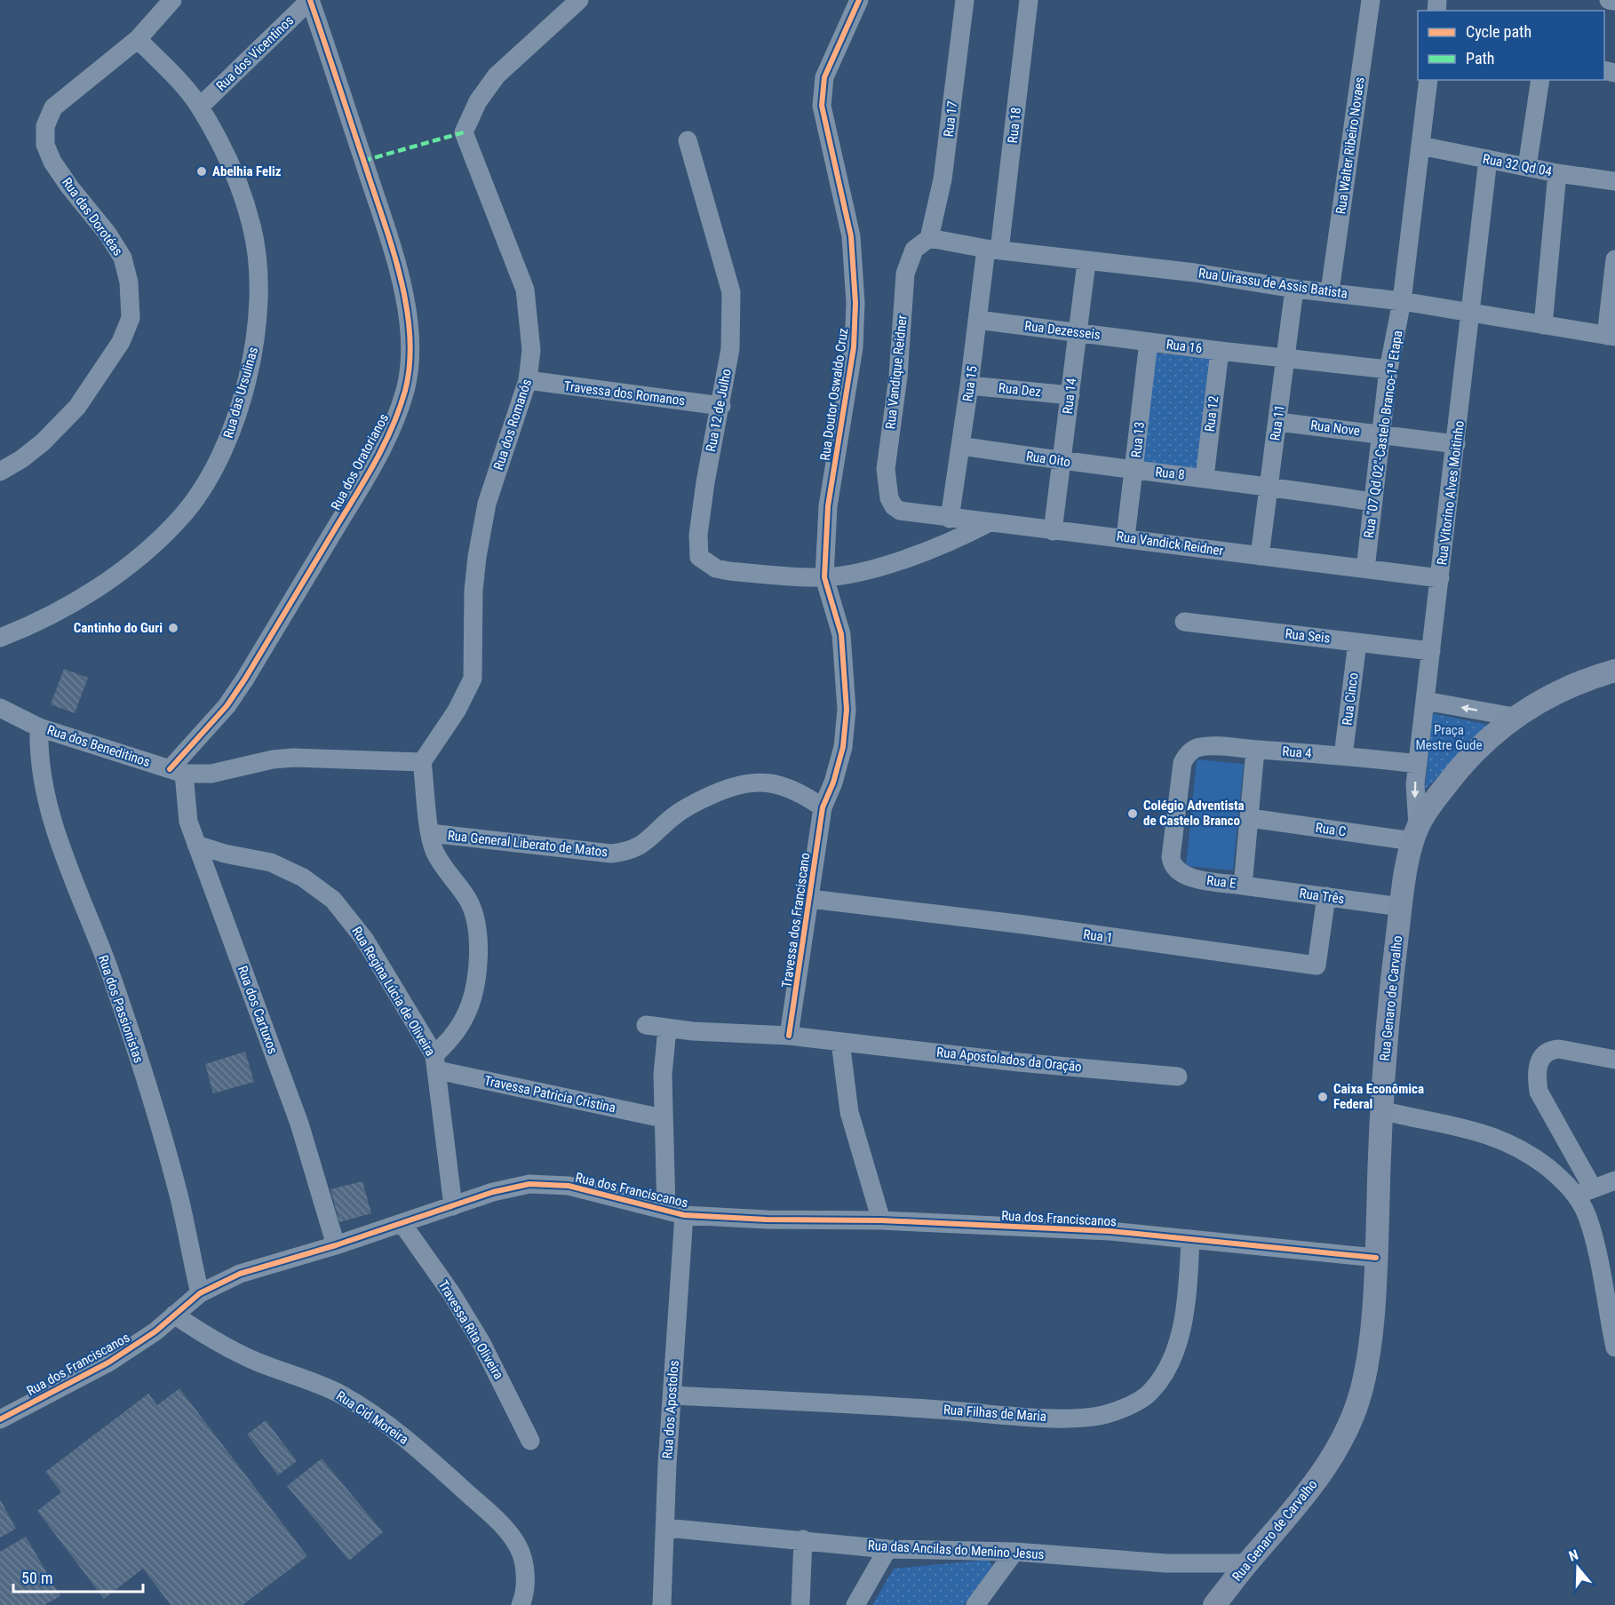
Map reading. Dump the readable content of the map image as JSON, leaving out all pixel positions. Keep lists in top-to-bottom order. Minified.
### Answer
{"streets":{"main road":["Rua Genaro de Carvalho"],"street":["Rua dos Vicentinos","Rua 17","Rua 18","Rua Walter Ribeiro Novaes","Rua 32 Qd 04","Rua das Dorotéas","Rua Uirassu de Assis Batista","Rua Dezesseis","Rua 16","Rua Vandique Reidner","Rua 15","Rua Dez","Rua das Ursulinas","Travessa dos Romanos","Rua Doutor Oswaldo Cruz","Rua 14","Rua 12 de Julho","Rua 12","Rua 11","Rua dos Romanós","Rua Nove","Rua \"07 Qd 02\"-Castelo Branco-1ª Etapa","Rua 13","Rua Oito","Rua dos Oratorianos","Rua 8","Rua Vitorino Alves Moitinho","Rua Vandick Reidner","Rua Seis","Rua Cinco","Rua dos Beneditinos","Rua 4","Rua C","Rua General Liberato de Matos","Rua E","Rua Três","Travessa dos Franciscano","Rua 1","Rua Regina Lúcia de Oliveira","Rua dos Passionistas","Rua dos Cartuxos","Rua Apostolados da Oração","Travessa Patricia Cristina","Rua dos Franciscanos","Travessa Rita Oliveira","Rua dos Apostolos","Rua Filhas de Maria","Rua Cid Moreira","Rua das Ancilas do Menino Jesus"]},"crossings":[["Rua dos Vicentinos","Rua das Ursulinas"],["Rua dos Vicentinos","Rua dos Oratorianos"],["Rua 17","Rua Uirassu de Assis Batista"],["Rua 17","Rua Vandique Reidner"],["Rua 18","Rua Uirassu de Assis Batista"],["Rua 18","Rua 15"],["Rua Walter Ribeiro Novaes","Rua Uirassu de Assis Batista"],["Rua 32 Qd 04","Rua \"07 Qd 02\"-Castelo Branco-1ª Etapa"],["Rua 32 Qd 04","Rua Vitorino Alves Moitinho"],["Rua das Dorotéas","Rua das Ursulinas"],["Rua Uirassu de Assis Batista","Rua Vandique Reidner"],["Rua Uirassu de Assis Batista","Rua 15"],["Rua Uirassu de Assis Batista","Rua 14"],["Rua Uirassu de Assis Batista","Rua 11"],["Rua Uirassu de Assis Batista","Rua \"07 Qd 02\"-Castelo Branco-1ª Etapa"],["Rua Uirassu de Assis Batista","Rua Vitorino Alves Moitinho"],["Rua Dezesseis","Rua 16"],["Rua Dezesseis","Rua 15"],["Rua Dezesseis","Rua 14"],["Rua Dezesseis","Rua 13"],["Rua 16","Rua 12"],["Rua 16","Rua 13"],["Rua Vandique Reidner","Rua Vandick Reidner"],["Rua 15","Rua Dez"],["Rua 15","Rua Oito"],["Rua 15","Rua Vandick Reidner"],["Rua Dez","Rua 14"],["Travessa dos Romanos","Rua 12 de Julho"],["Travessa dos Romanos","Rua dos Romanós"],["Rua Doutor Oswaldo Cruz","Rua 12 de Julho"],["Rua Doutor Oswaldo Cruz","Rua General Liberato de Matos"],["Rua Doutor Oswaldo Cruz","Travessa dos Franciscano"],["Rua 14","Rua Oito"],["Rua 14","Rua Vandick Reidner"],["Rua 12","Rua 8"],["Rua 11","Rua Nove"],["Rua 11","Rua Vandick Reidner"],["Rua dos Romanós","Rua dos Beneditinos"],["Rua Nove","Rua \"07 Qd 02\"-Castelo Branco-1ª Etapa"],["Rua Nove","Rua Vitorino Alves Moitinho"],["Rua \"07 Qd 02\"-Castelo Branco-1ª Etapa","Rua Vandick Reidner"],["Rua 13","Rua Oito"],["Rua 13","Rua 8"],["Rua 13","Rua Vandick Reidner"],["Rua Oito","Rua 8"],["Rua dos Oratorianos","Rua dos Beneditinos"],["Rua dos Oratorianos","Rua dos Cartuxos"],["Rua Vitorino Alves Moitinho","Rua Vandick Reidner"],["Rua Vitorino Alves Moitinho","Rua Seis"],["Rua Vitorino Alves Moitinho","Rua 4"],["Rua Vitorino Alves Moitinho","Rua C"],["Rua Vitorino Alves Moitinho","Rua Genaro de Carvalho"],["Rua Seis","Rua Cinco"],["Rua Cinco","Rua 4"],["Rua dos Beneditinos","Rua dos Passionistas"],["Rua dos Beneditinos","Rua dos Cartuxos"],["Rua 4","Rua E"],["Rua C","Rua E"],["Rua C","Rua Genaro de Carvalho"],["Rua General Liberato de Matos","Travessa dos Franciscano"],["Rua E","Rua Três"],["Rua Três","Rua 1"],["Rua Três","Rua Genaro de Carvalho"],["Travessa dos Franciscano","Rua 1"],["Travessa dos Franciscano","Rua Apostolados da Oração"],["Rua Regina Lúcia de Oliveira","Rua dos Cartuxos"],["Rua Regina Lúcia de Oliveira","Travessa Patricia Cristina"],["Rua Regina Lúcia de Oliveira","Rua dos Franciscanos"],["Rua Genaro de Carvalho","Rua dos Franciscanos"],["Rua Genaro de Carvalho","Rua das Ancilas do Menino Jesus"],["Rua dos Passionistas","Rua dos Franciscanos"],["Rua dos Cartuxos","Rua dos Franciscanos"],["Rua dos Franciscanos","Travessa Rita Oliveira"],["Rua dos Franciscanos","Rua dos Apostolos"],["Rua dos Franciscanos","Rua Filhas de Maria"],["Rua dos Franciscanos","Rua Cid Moreira"],["Rua dos Apostolos","Rua Filhas de Maria"],["Rua dos Apostolos","Rua das Ancilas do Menino Jesus"]],"parks":["Praça Mestre Gude"],"places":["Abelhia Feliz","Cantinho do Guri","Colégio Adventista de Castelo Branco","Caixa Econômica Federal"],"legend":["Cycle path","Path"],"scale_bar":"50 m","north":"top"}
